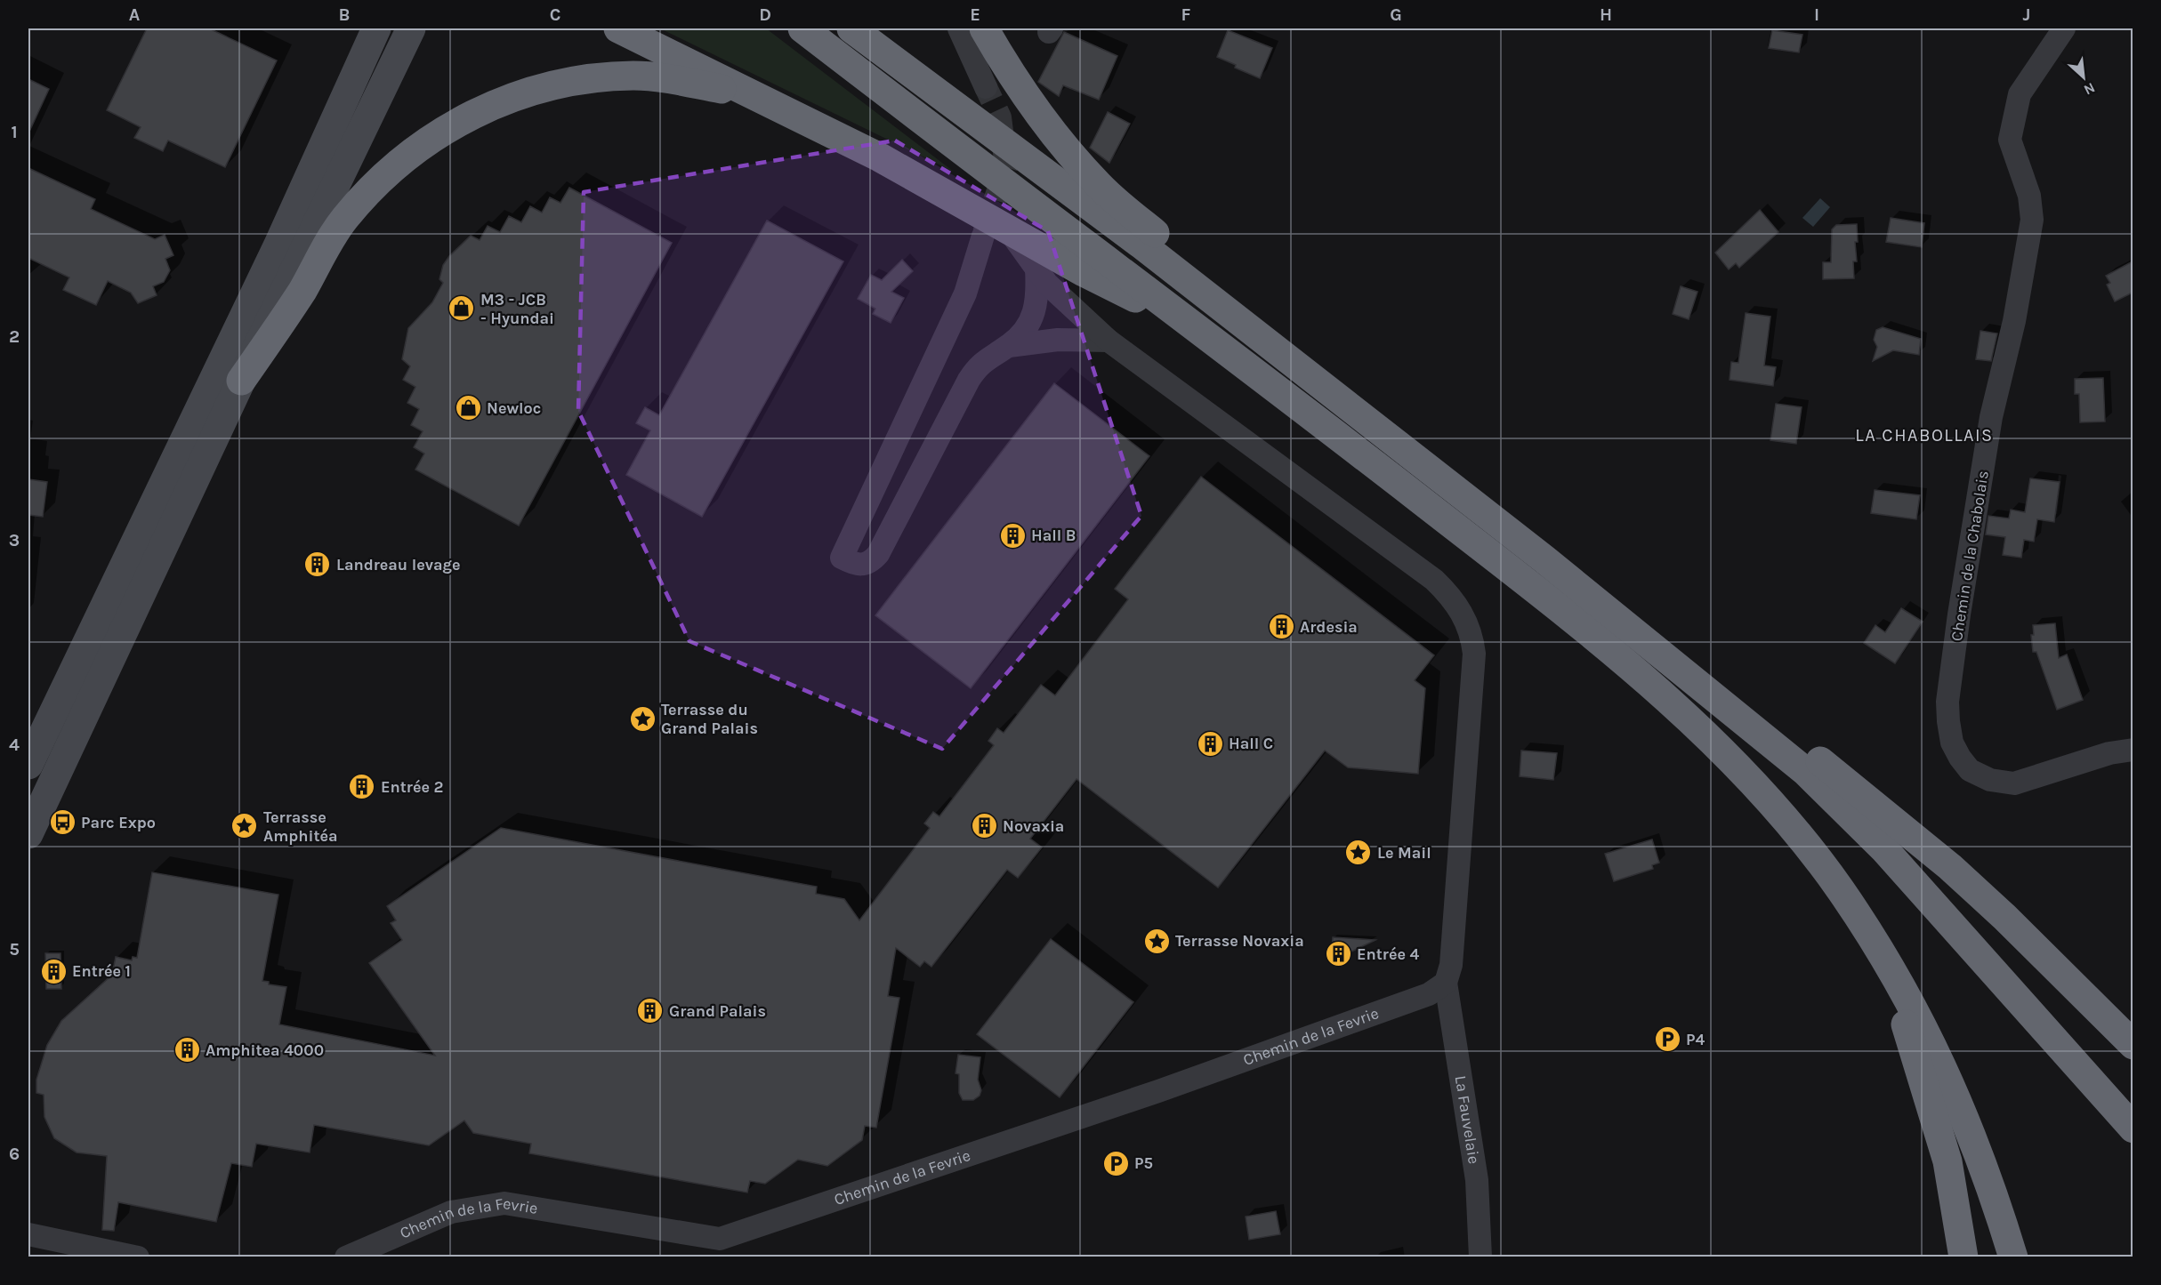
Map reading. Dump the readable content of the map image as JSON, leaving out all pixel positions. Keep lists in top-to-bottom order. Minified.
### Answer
{"streets":{"street":["Chemin de la Chabolais","Chemin de la Fevrie","La Fauvelaie"]},"crossings":[["Chemin de la Fevrie","La Fauvelaie"]],"districts":["LA CHABOLLAIS"],"places":{"shop":["M3 - JCB - Hyundai","Newloc"],"building":["Hall B","Landreau levage","Ardesia","Hall C","Entrée 2","Novaxia","Entrée 4","Entrée 1","Grand Palais","Amphitea 4000"],"place":["Terrasse du Grand Palais","Terrasse Amphitéa","Le Mail","Terrasse Novaxia"],"bus stop":["Parc Expo"],"parking":["P4","P5"]},"north":"bottom right","grid":{"columns":["A","B","C","D","E","F","G","H","I","J"],"rows":["1","2","3","4","5","6"]}}
